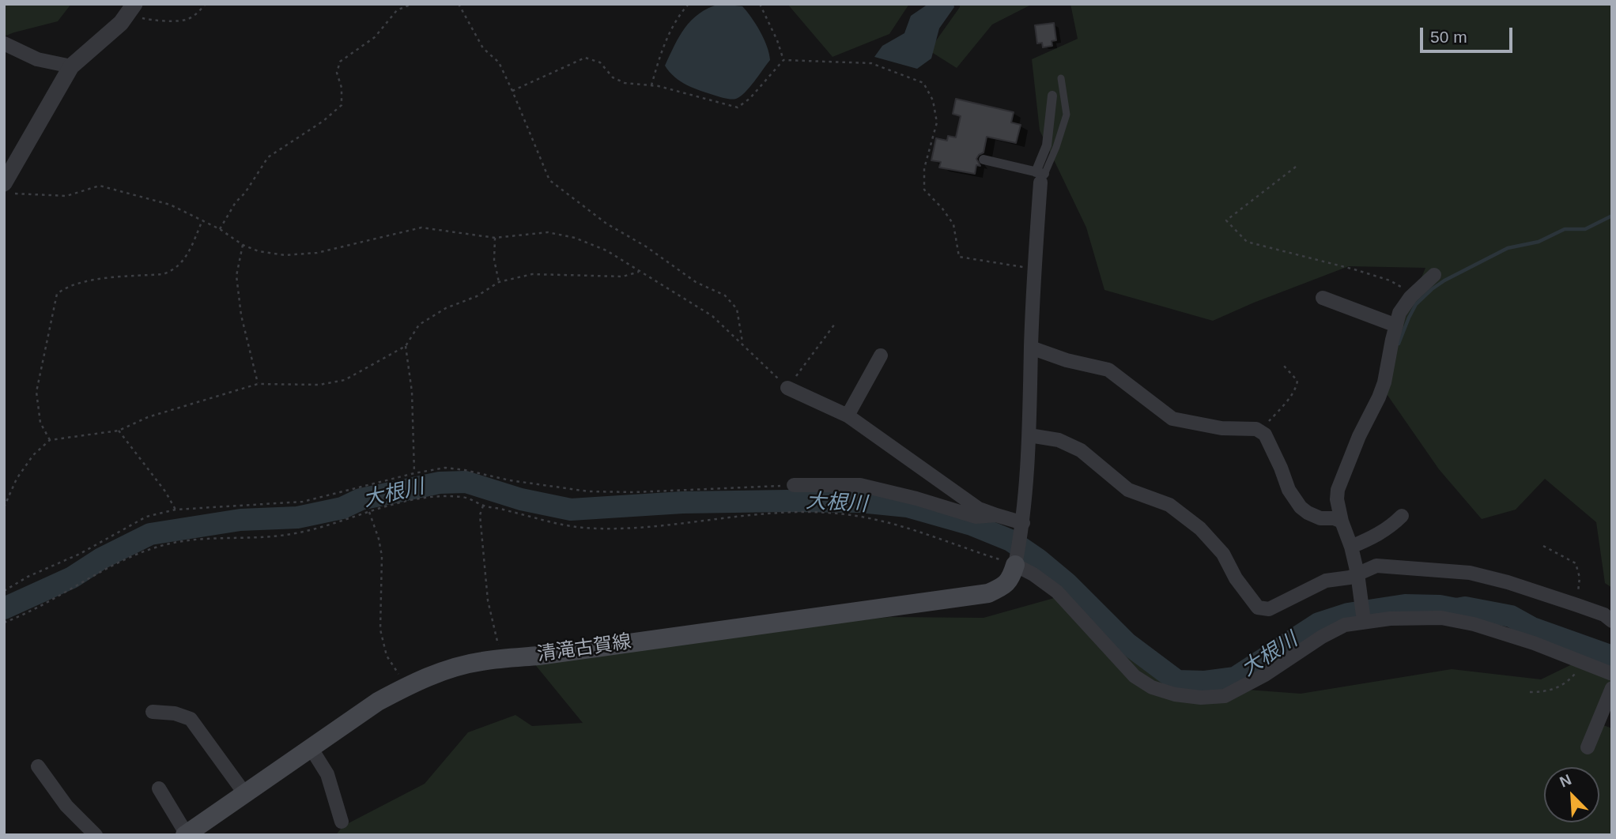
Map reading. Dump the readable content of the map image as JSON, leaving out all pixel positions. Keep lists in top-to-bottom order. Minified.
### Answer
{"streets":{"main road":["清滝古賀線"]},"water":["大根川"],"scale_bar":"50 m","north":"top left"}
